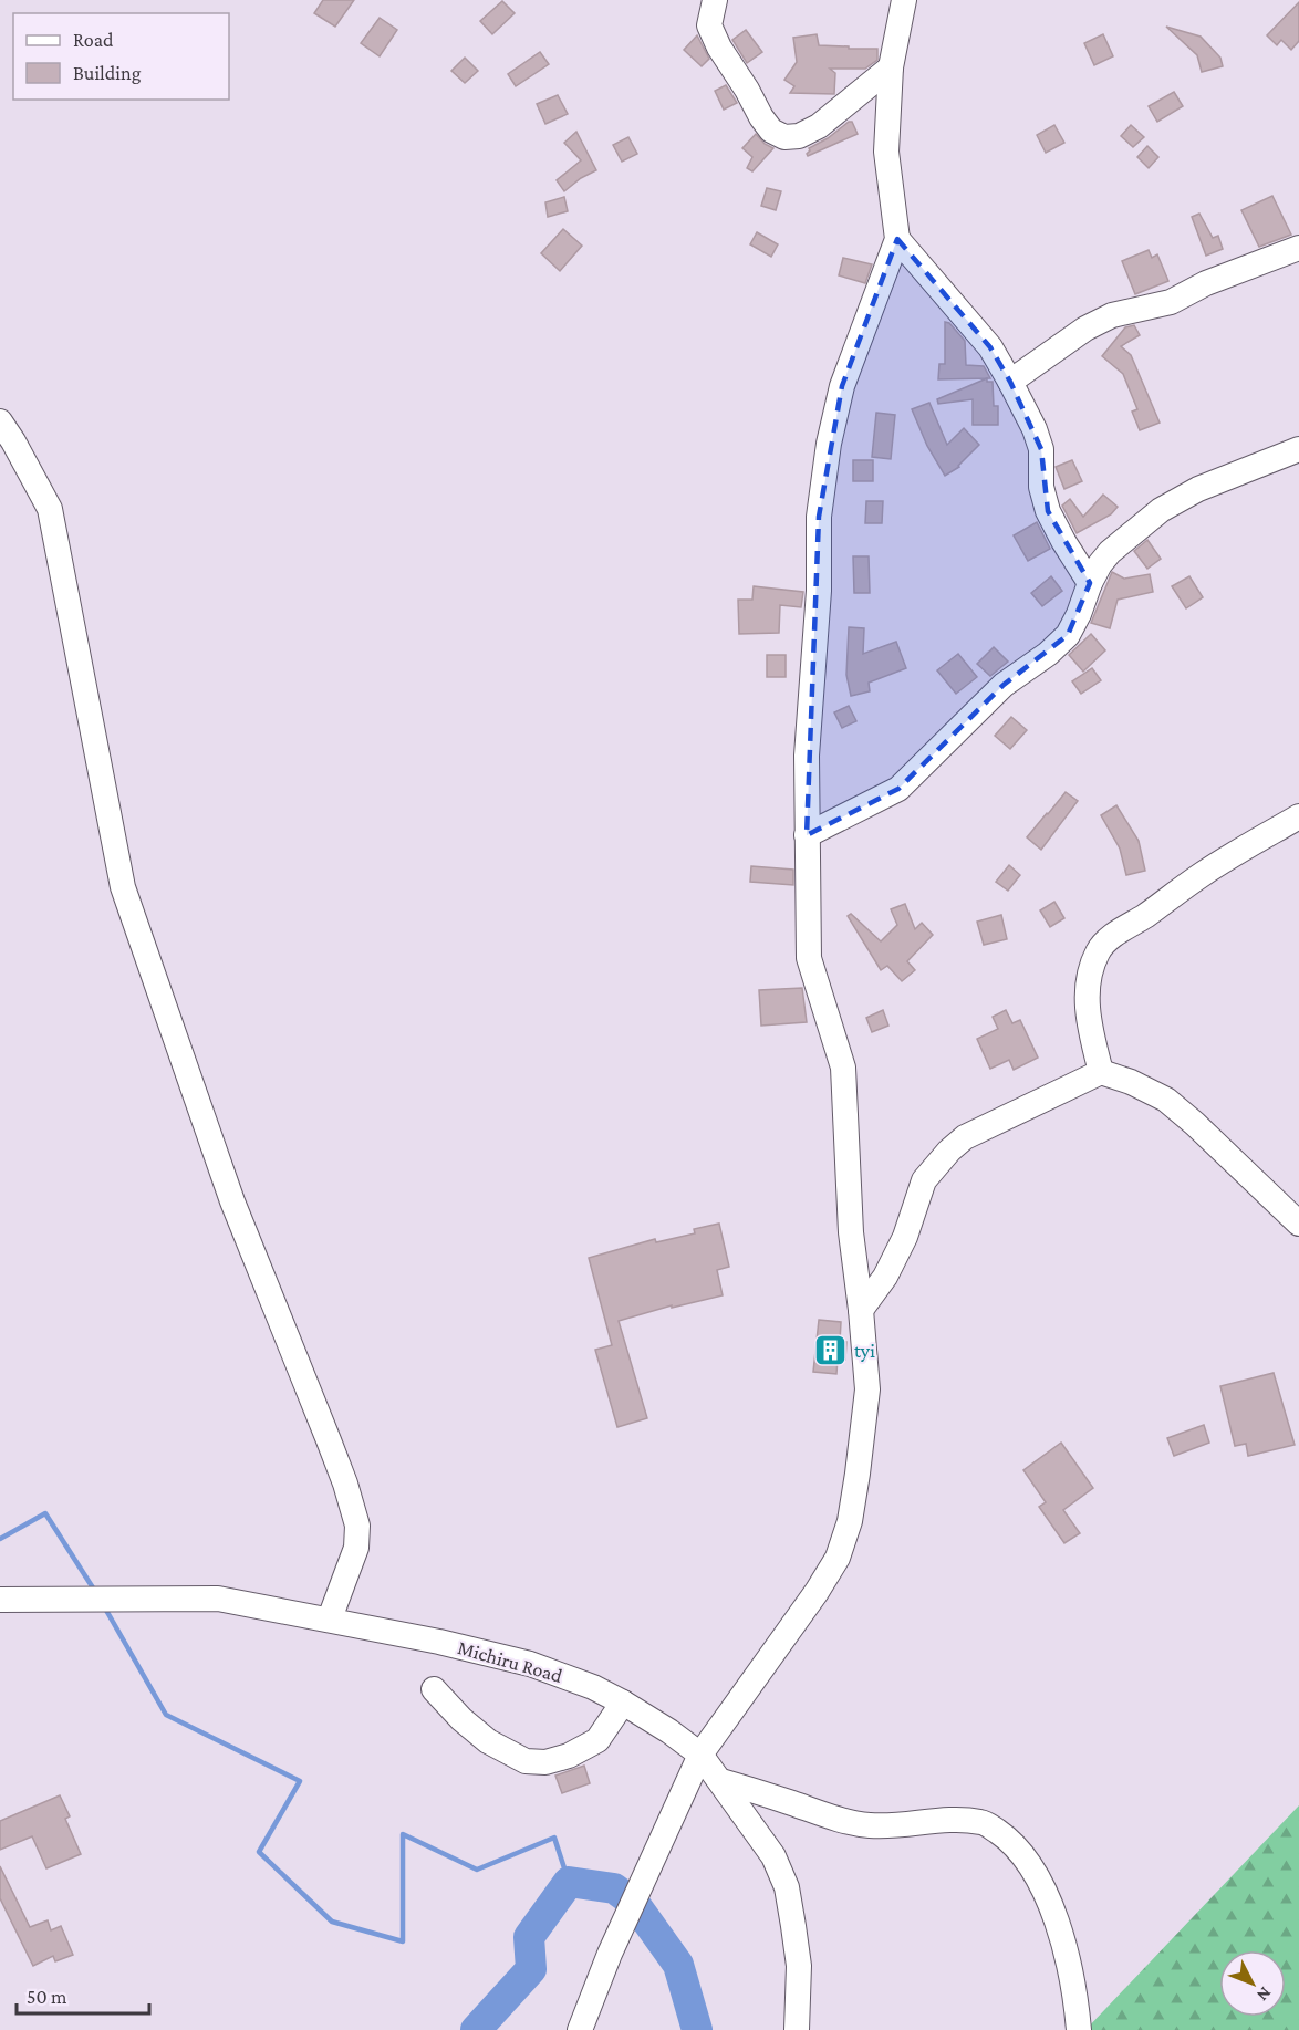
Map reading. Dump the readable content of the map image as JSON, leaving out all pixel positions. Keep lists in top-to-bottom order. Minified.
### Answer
{"streets":{"street":["Michiru Road"]},"places":{"building":["tyi"]},"legend":["Road","Building"],"scale_bar":"50 m","north":"bottom right"}
